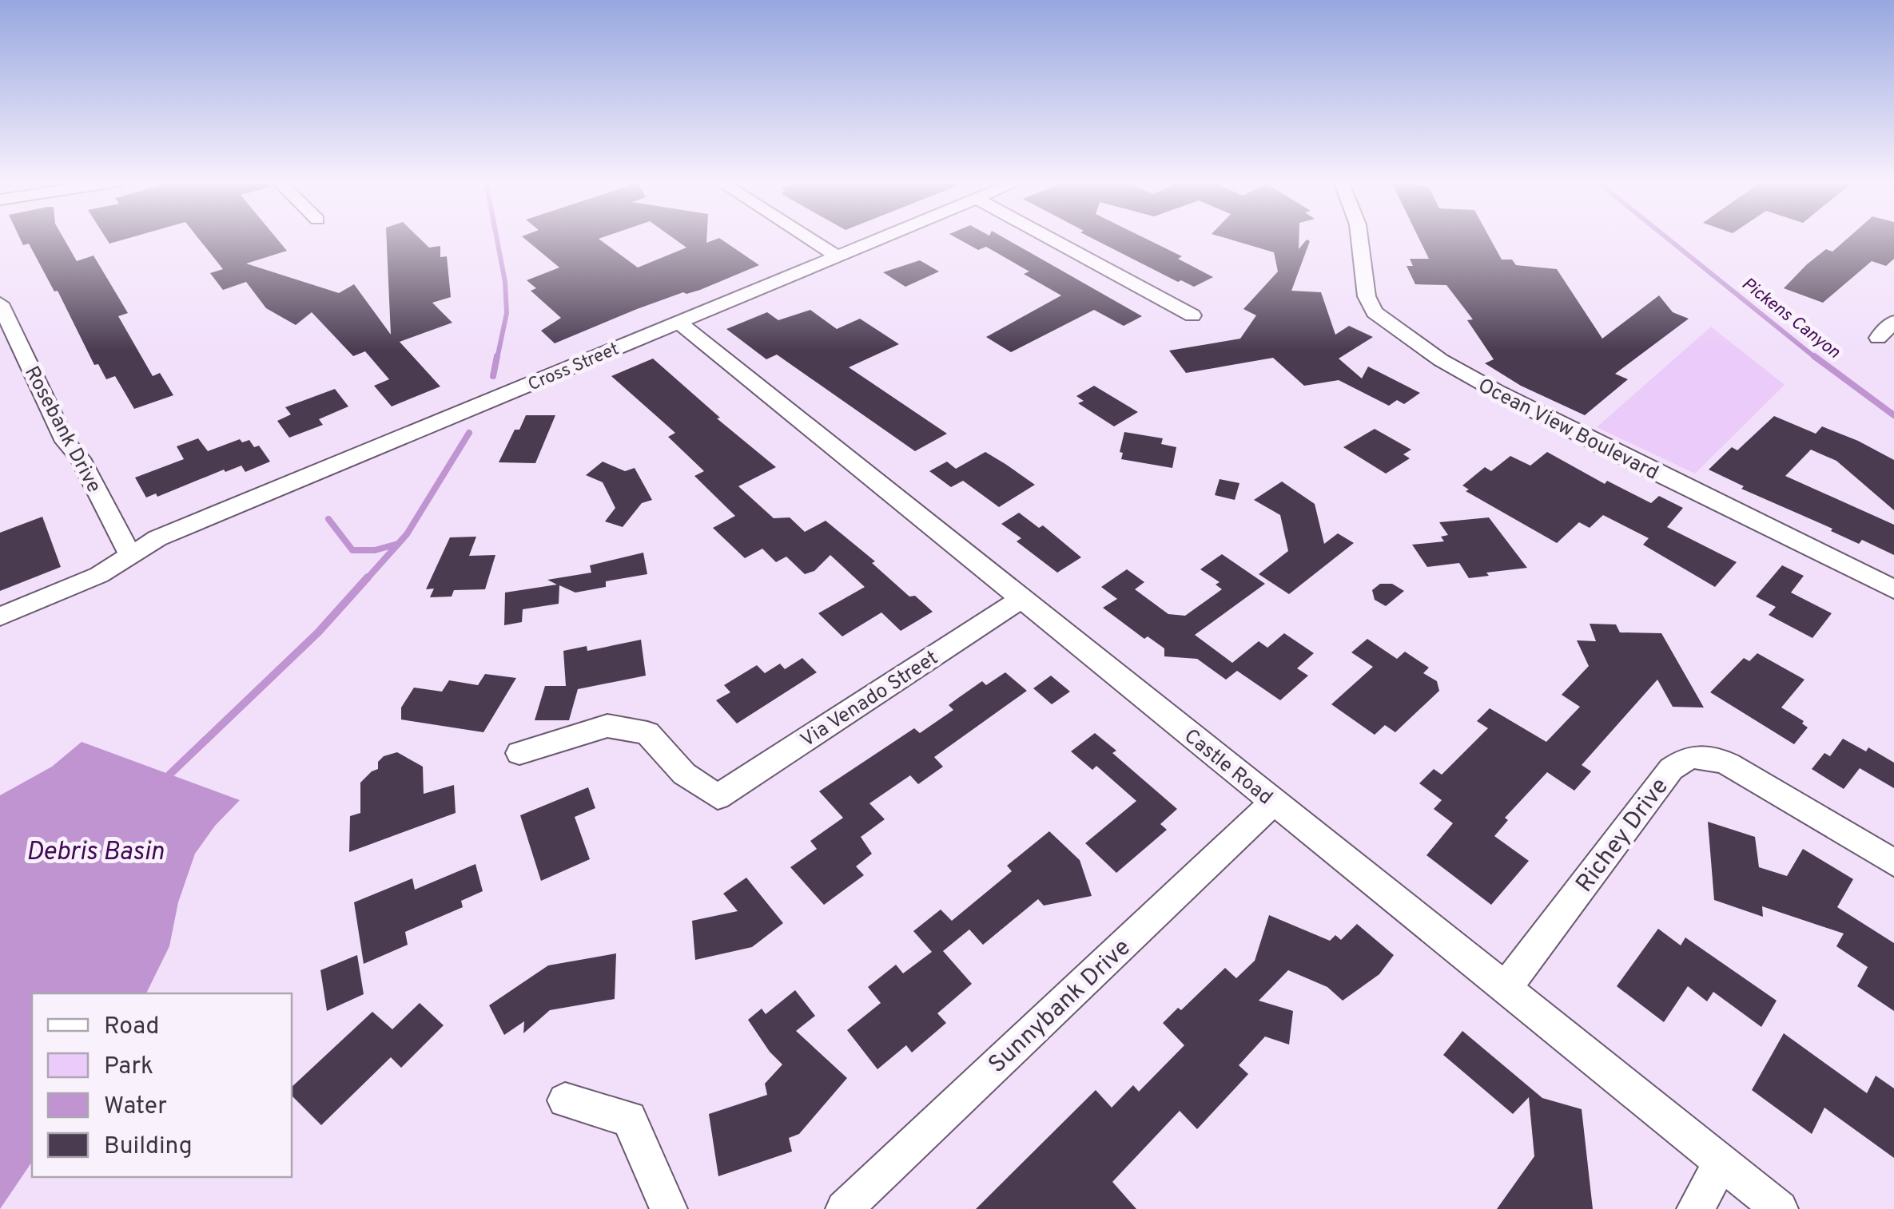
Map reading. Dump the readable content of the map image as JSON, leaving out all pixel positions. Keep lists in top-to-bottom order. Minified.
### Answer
{"streets":{"street":["Cross Street","Ocean View Boulevard","Rosebank Drive","Via Venado Street","Castle Road","Richey Drive","Sunnybank Drive"]},"crossings":[["Cross Street","Rosebank Drive"],["Cross Street","Castle Road"],["Via Venado Street","Castle Road"],["Castle Road","Richey Drive"],["Castle Road","Sunnybank Drive"]],"water":["Pickens Canyon","Debris Basin"],"legend":["Road","Park","Water","Building"]}
